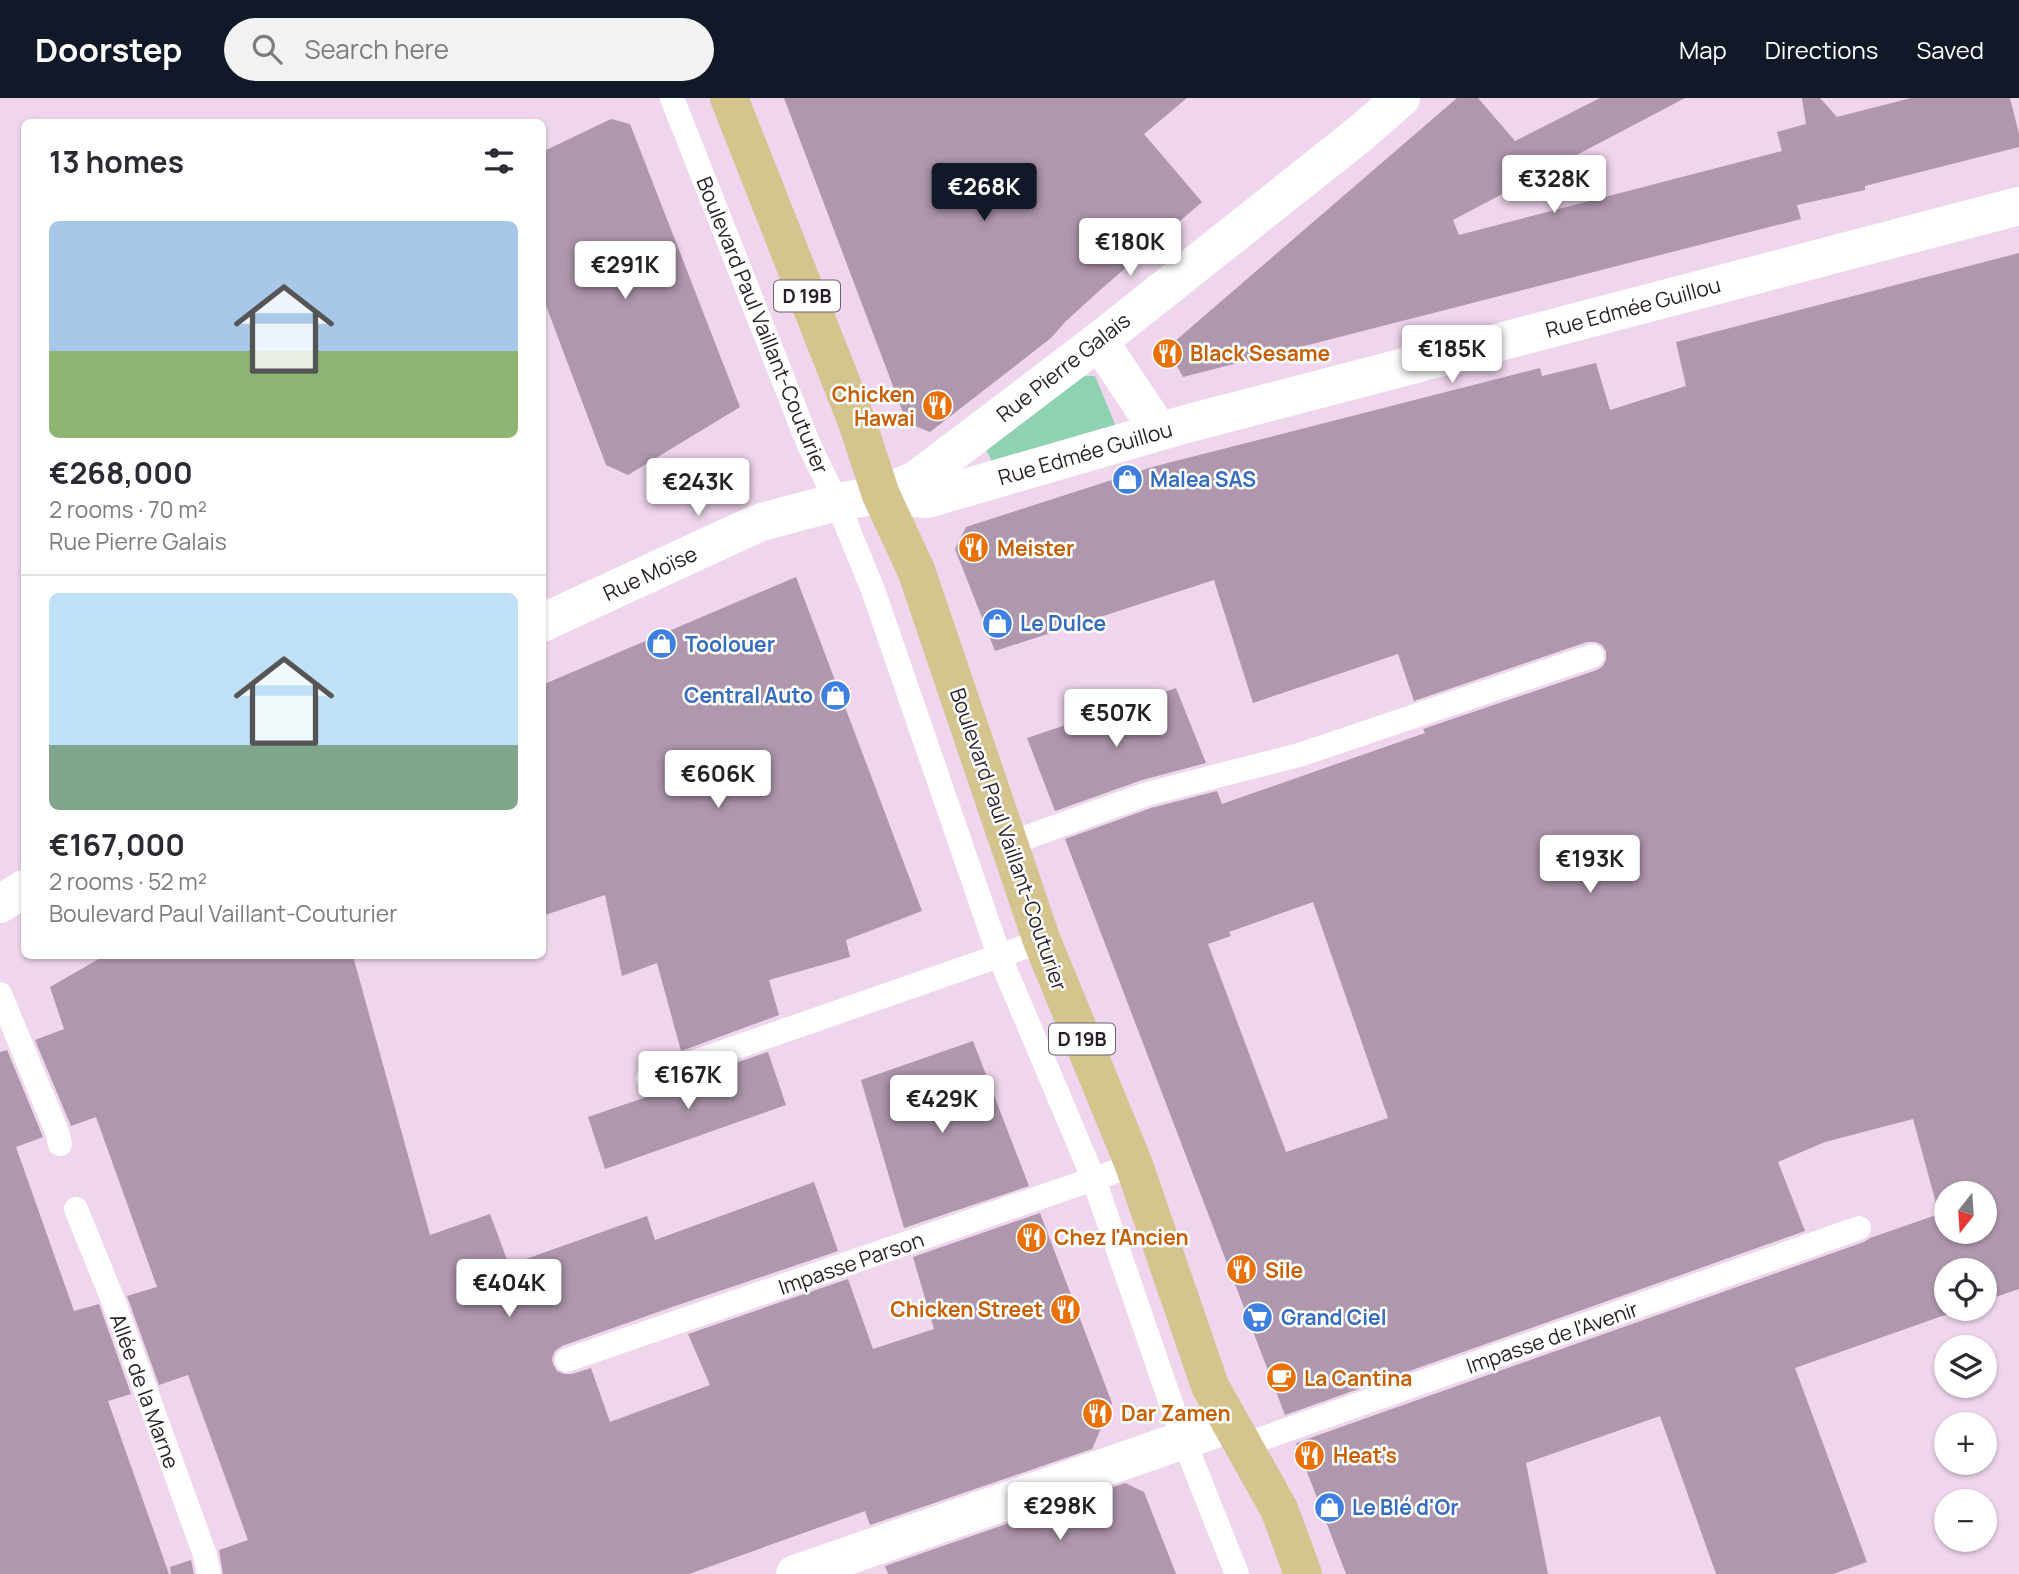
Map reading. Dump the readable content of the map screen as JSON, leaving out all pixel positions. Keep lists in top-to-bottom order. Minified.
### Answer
{"streets":{"main road":["D 19B","Boulevard Paul Vaillant-Couturier"],"street":["Rue Edmée Guillou","Rue Pierre Galais","Rue Moïse"],"lane":["Impasse Parson","Impasse de l'Avenir","Allée de la Marne"]},"crossings":[["Rue Edmée Guillou","Boulevard Paul Vaillant-Couturier"],["Rue Edmée Guillou","Rue Pierre Galais"],["Rue Edmée Guillou","Rue Moïse"],["Boulevard Paul Vaillant-Couturier","Rue Pierre Galais"],["Boulevard Paul Vaillant-Couturier","Rue Moïse"],["Boulevard Paul Vaillant-Couturier","Impasse Parson"],["Boulevard Paul Vaillant-Couturier","Impasse de l'Avenir"],["Rue Pierre Galais","Rue Moïse"]],"places":{"restaurant":["Black Sesame","Chicken Hawai","Meister","Chez l'Ancien","Sile","Chicken Street","Dar Zamen","Heat's"],"shop":["Malea SAS","Le Dulce","Toolouer","Central Auto","Le Blé d'Or"],"supermarket":["Grand Ciel"],"cafe":["La Cantina"]},"north":"bottom","page":{"header":"Doorstep","search":"Search here","nav":["Map","Directions","Saved"],"heading":"13 homes","price":["€328K","€268K","€180K","€291K","€185K","€243K","€507K","€606K","€193K","€167K","€429K","€404K","€298K"],"list":[{"name":"€268,000","note":"2 rooms · 70 m² · Rue Pierre Galais"},{"name":"€167,000","note":"2 rooms · 52 m² · Boulevard Paul Vaillant-Couturier"}],"map_buttons":["+","−"]}}
